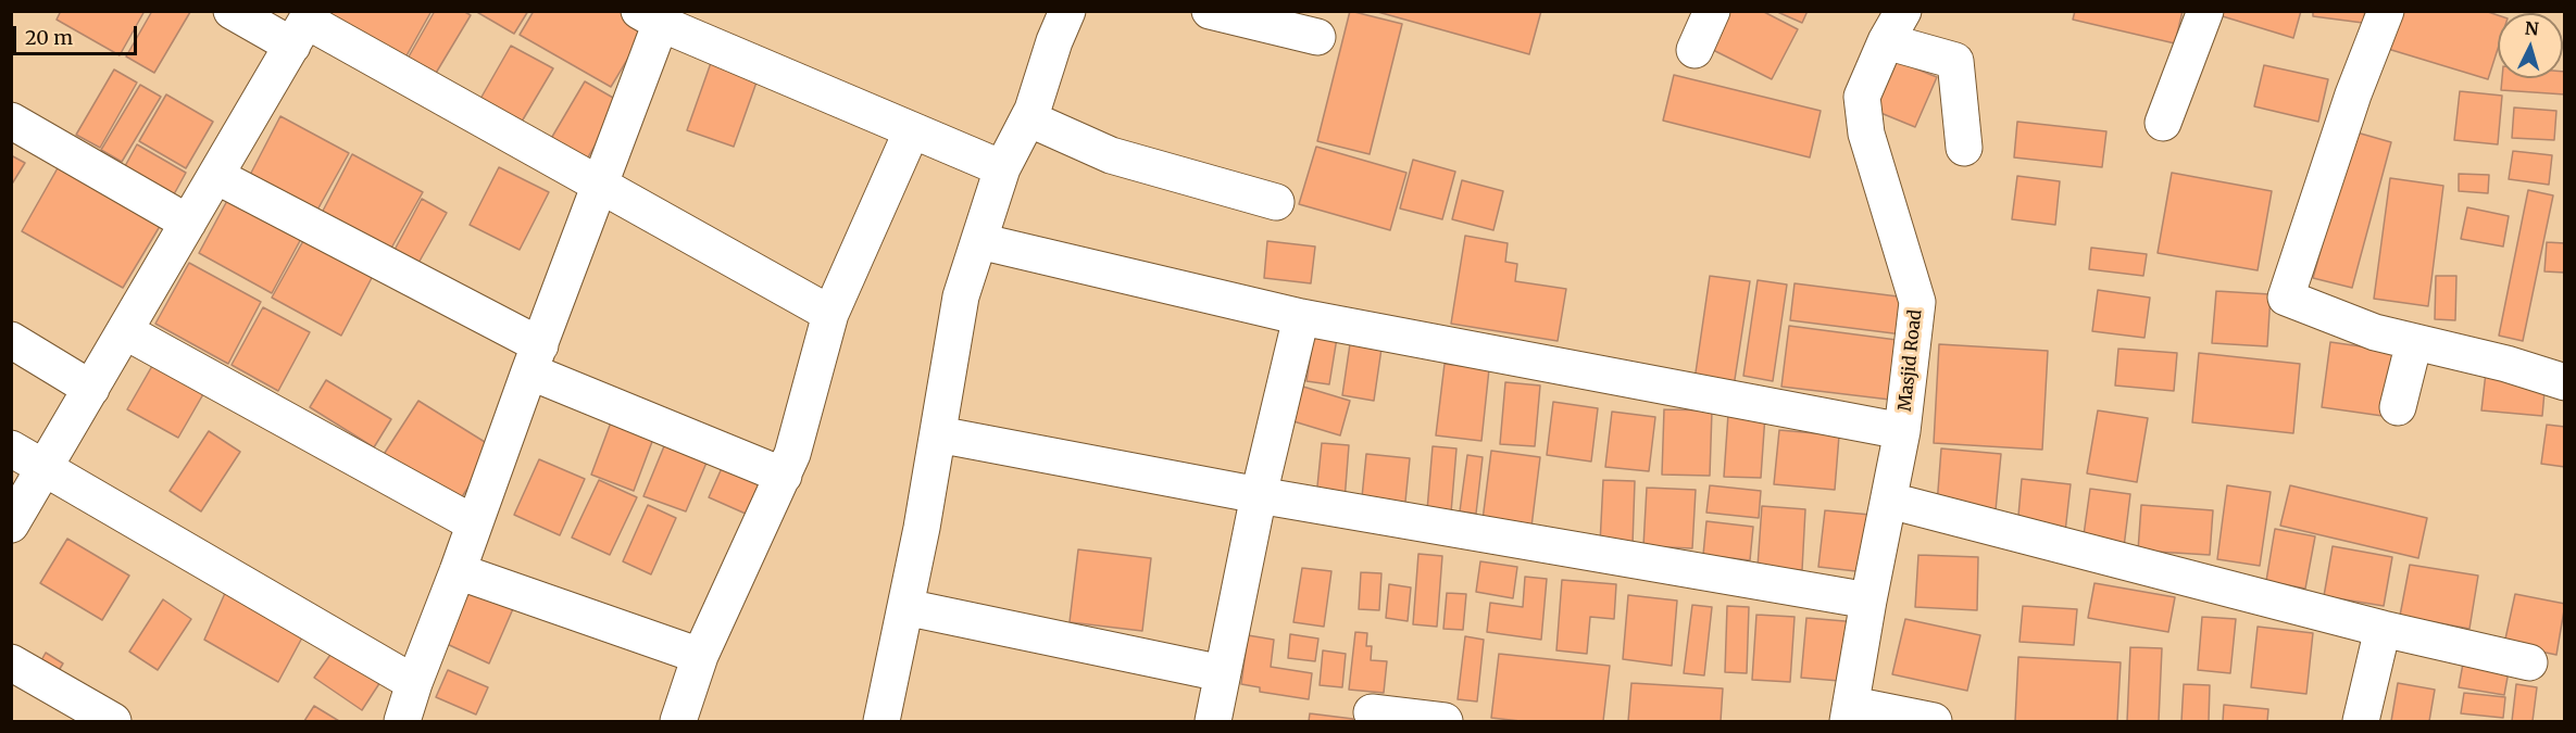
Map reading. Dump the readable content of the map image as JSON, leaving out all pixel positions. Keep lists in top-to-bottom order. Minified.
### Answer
{"streets":{"street":["Masjid Road"]},"scale_bar":"20 m","north":"top"}
